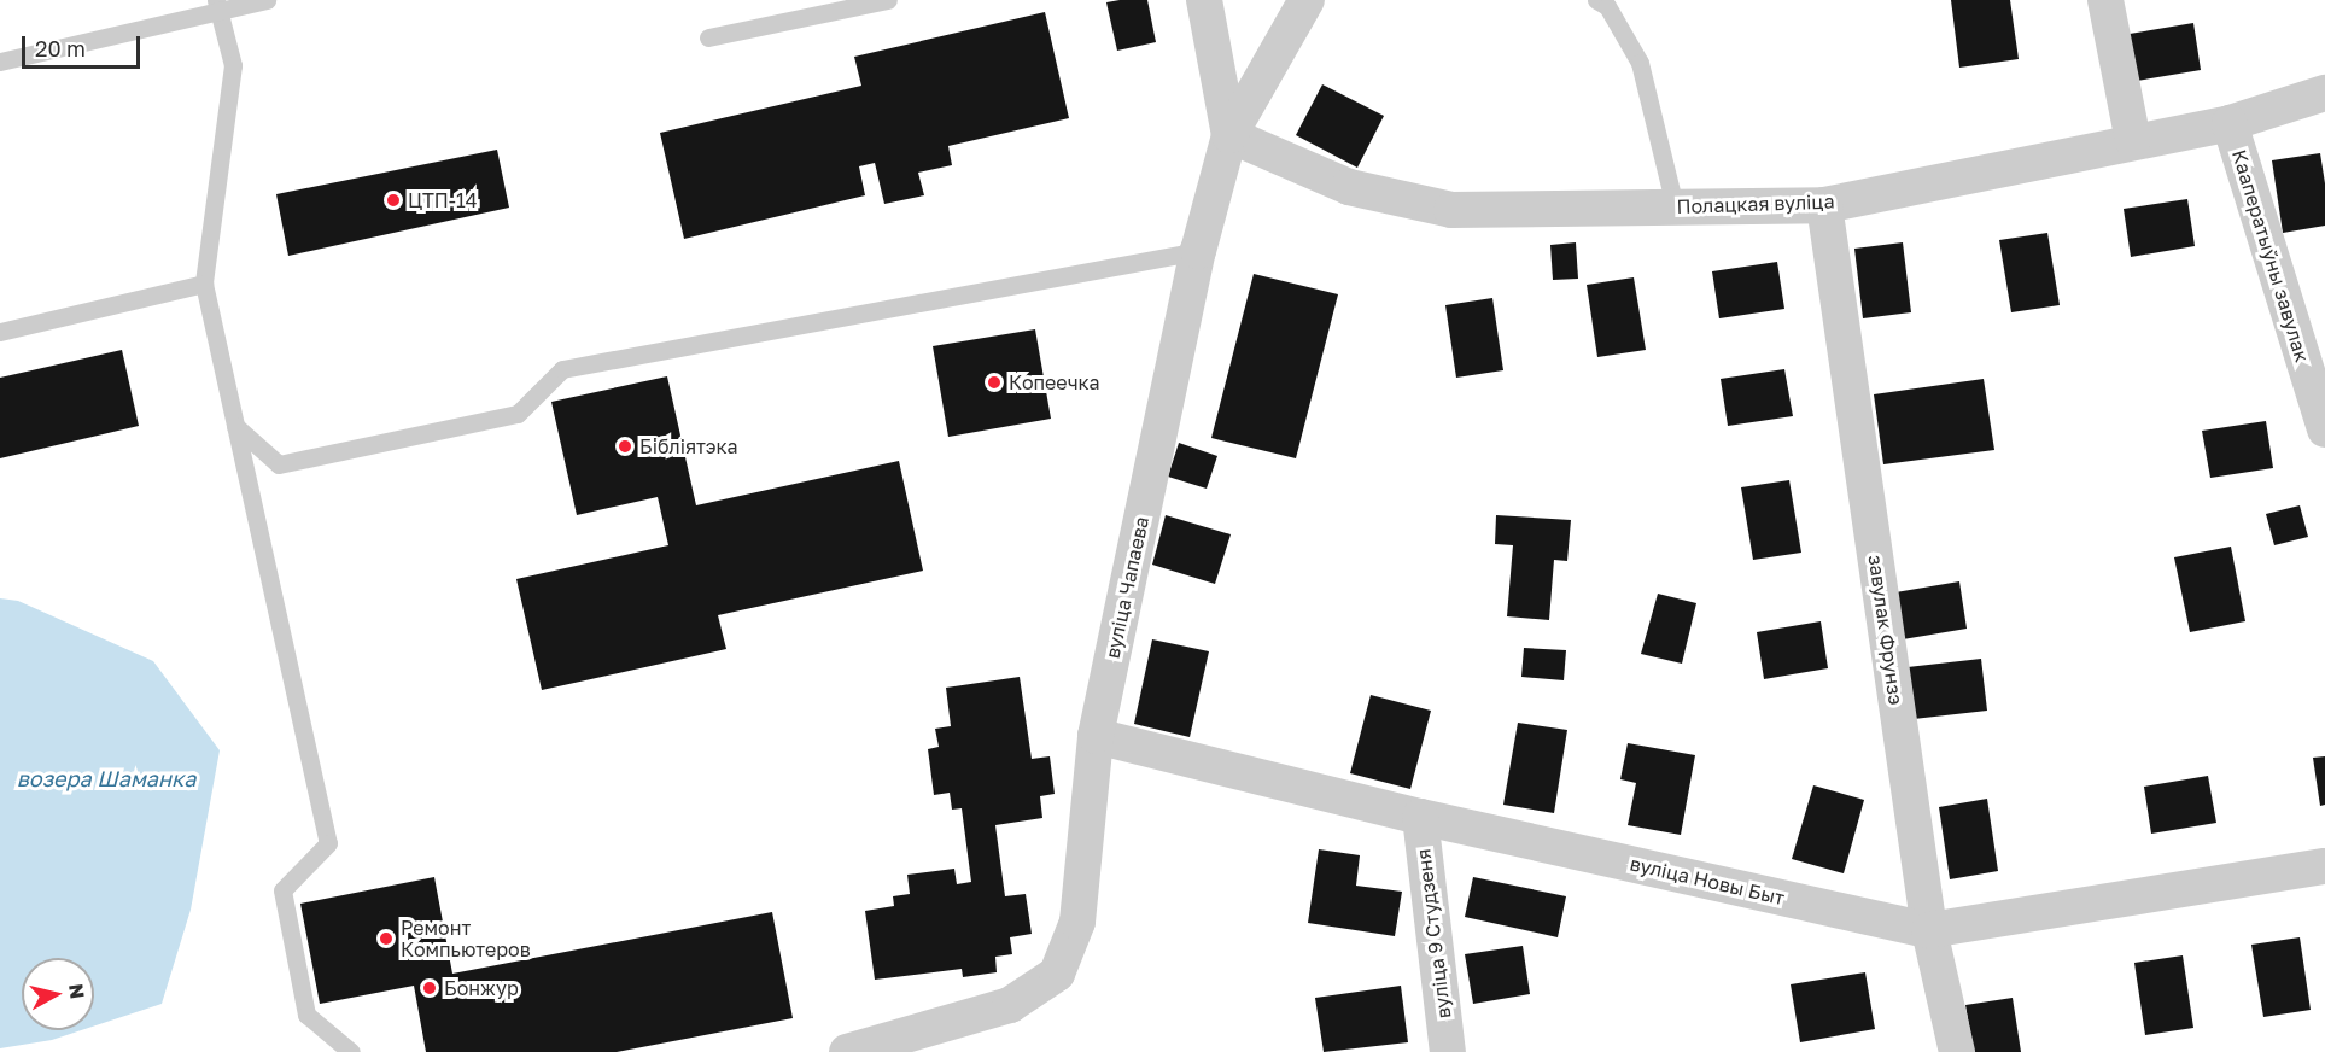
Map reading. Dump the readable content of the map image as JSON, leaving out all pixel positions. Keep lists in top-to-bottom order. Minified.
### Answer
{"streets":{"street":["Полацкая вуліца","Кааператыўны завулак","вуліца Чапаева","завулак Фрунзэ","вуліца Новы Быт","вуліца 9 Студзеня"]},"crossings":[["Полацкая вуліца","Кааператыўны завулак"],["Полацкая вуліца","вуліца Чапаева"],["Полацкая вуліца","завулак Фрунзэ"],["вуліца Чапаева","вуліца Новы Быт"],["завулак Фрунзэ","вуліца Новы Быт"],["вуліца Новы Быт","вуліца 9 Студзеня"]],"water":["возера Шаманка"],"places":["ЦТП-14","Копеечка","Бібліятэка","Ремонт Компьютеров","Бонжур"],"scale_bar":"20 m","north":"right"}
